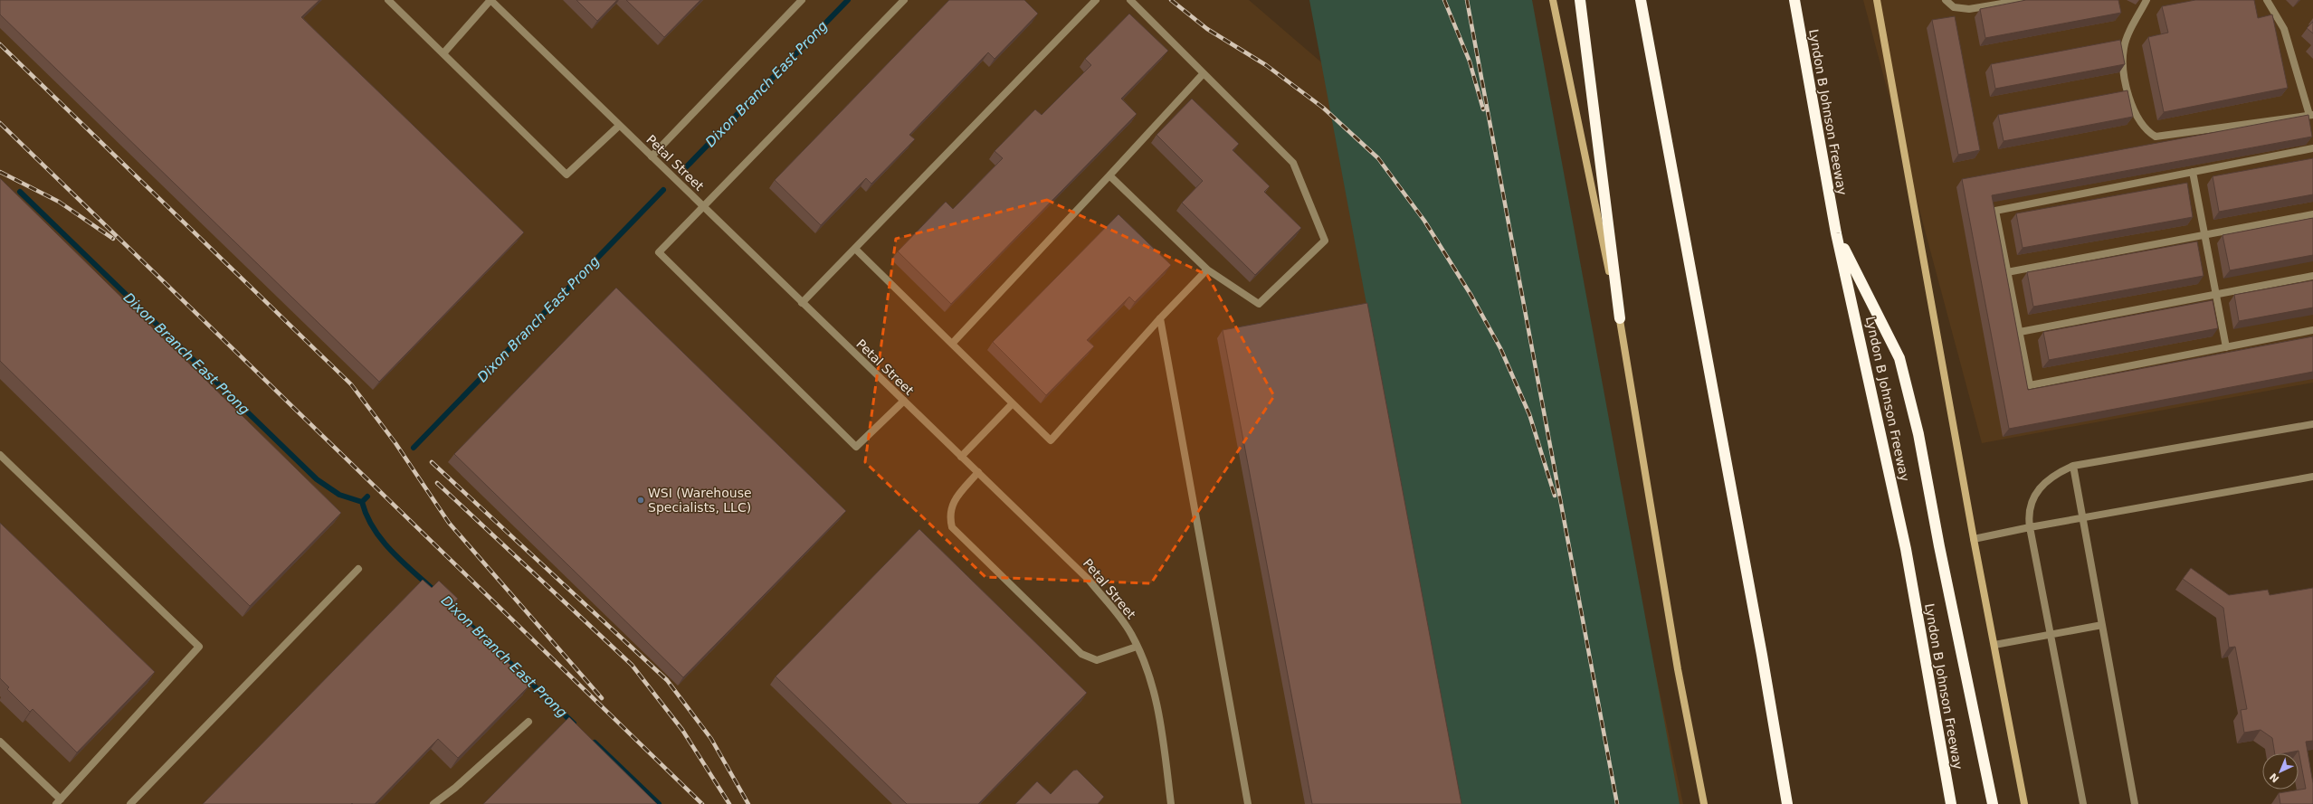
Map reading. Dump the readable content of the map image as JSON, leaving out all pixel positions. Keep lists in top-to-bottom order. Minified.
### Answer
{"streets":{"highway":["Lyndon B Johnson Freeway"],"street":["Petal Street"]},"water":["Dixon Branch East Prong"],"places":["WSI (Warehouse Specialists, LLC)"],"north":"bottom left"}
